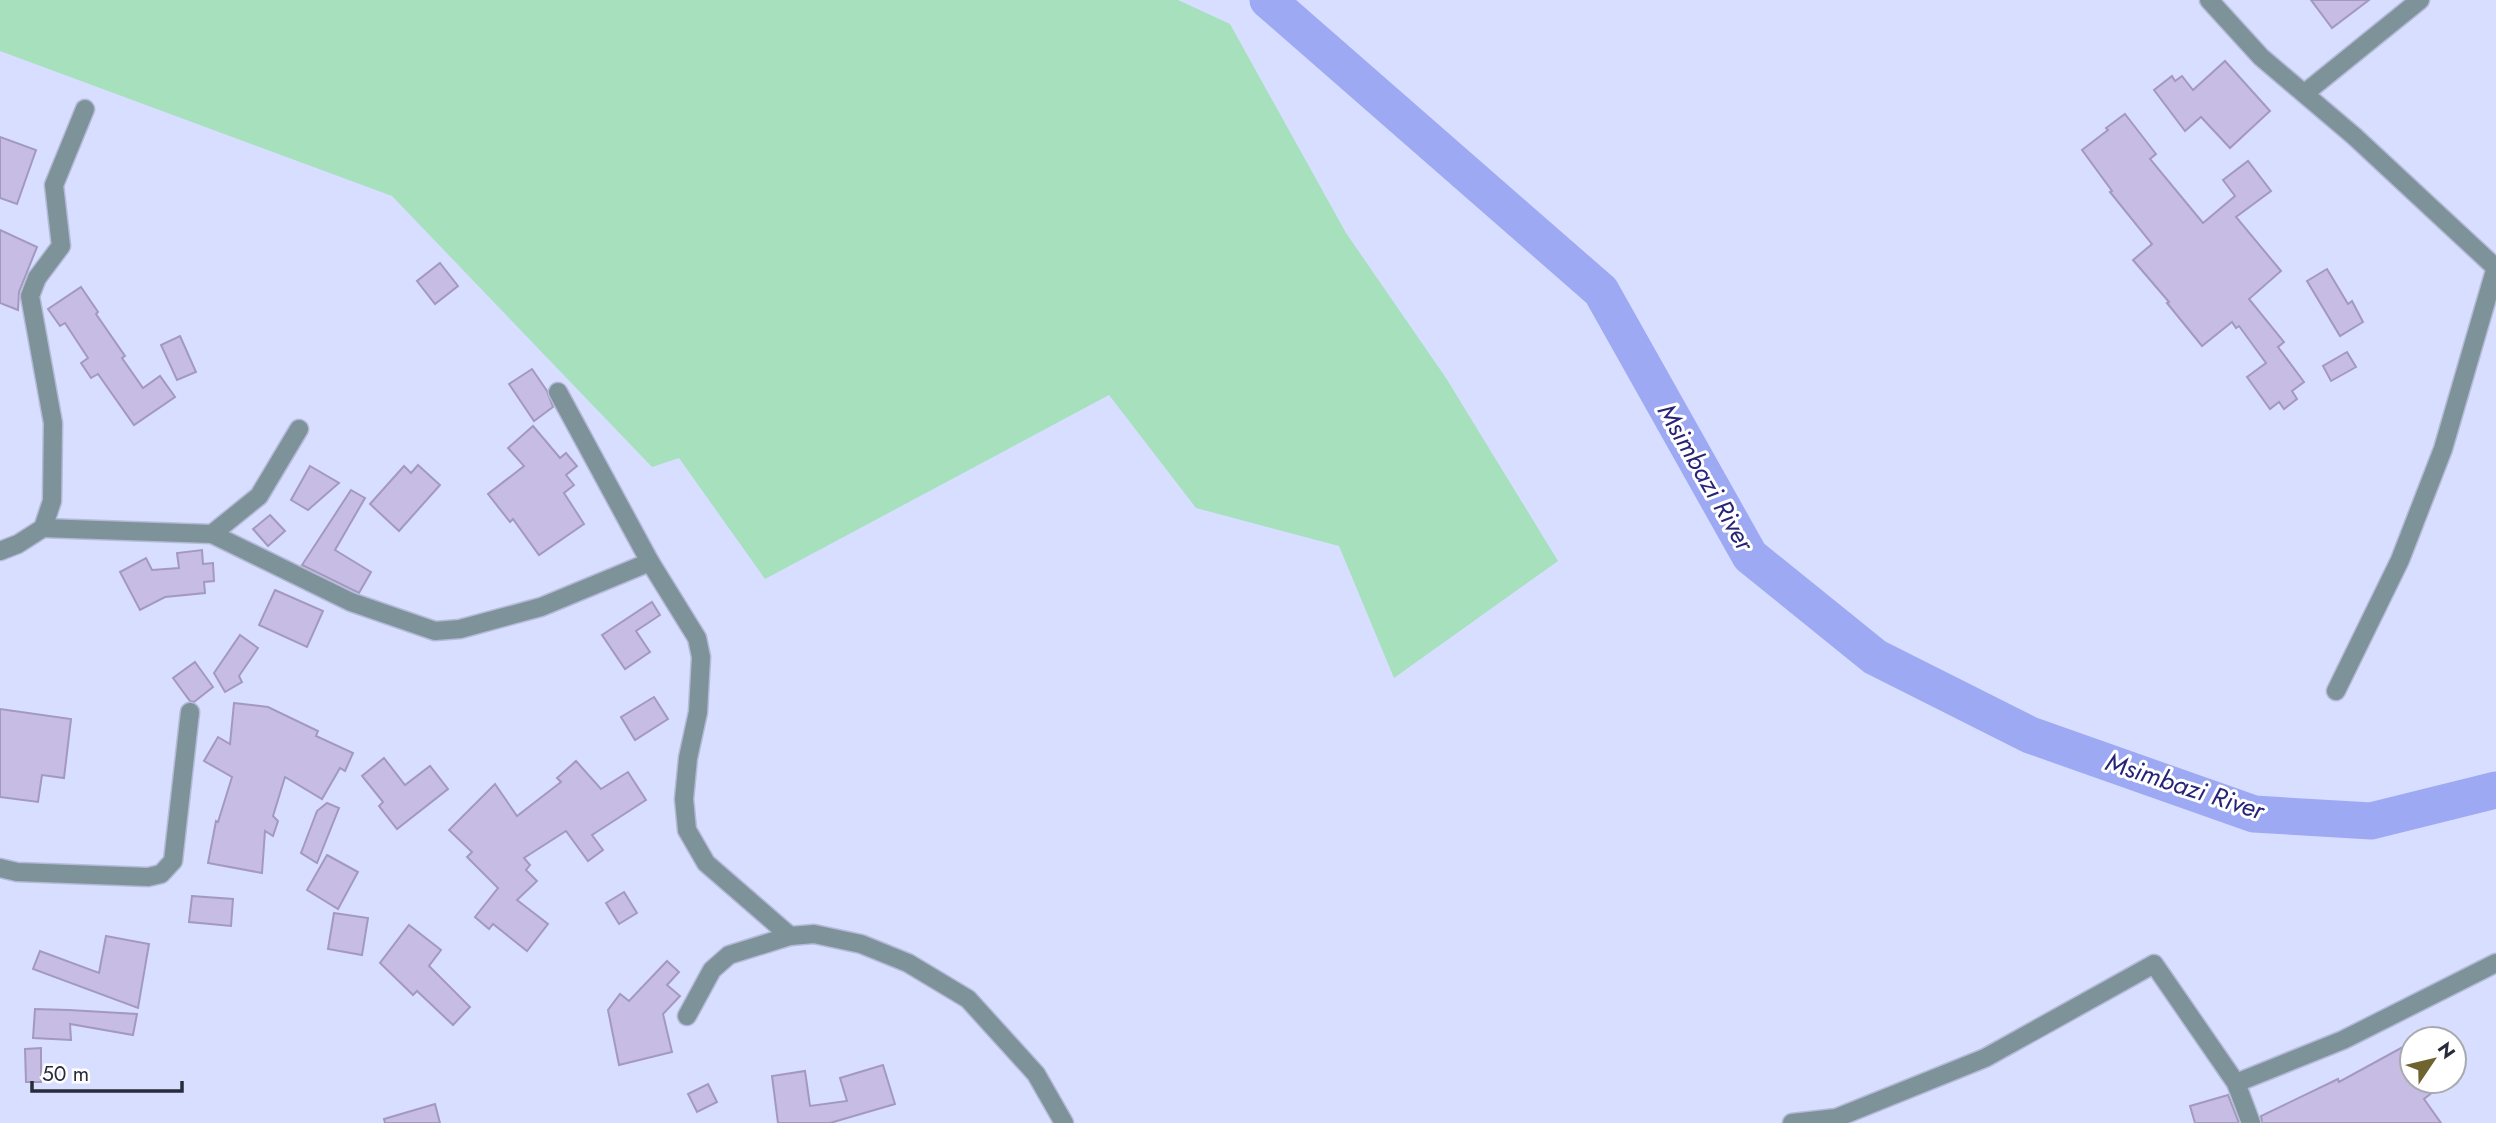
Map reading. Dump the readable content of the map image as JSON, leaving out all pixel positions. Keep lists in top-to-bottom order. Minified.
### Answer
{"water":["Msimbazi River"],"scale_bar":"50 m","north":"top right"}
